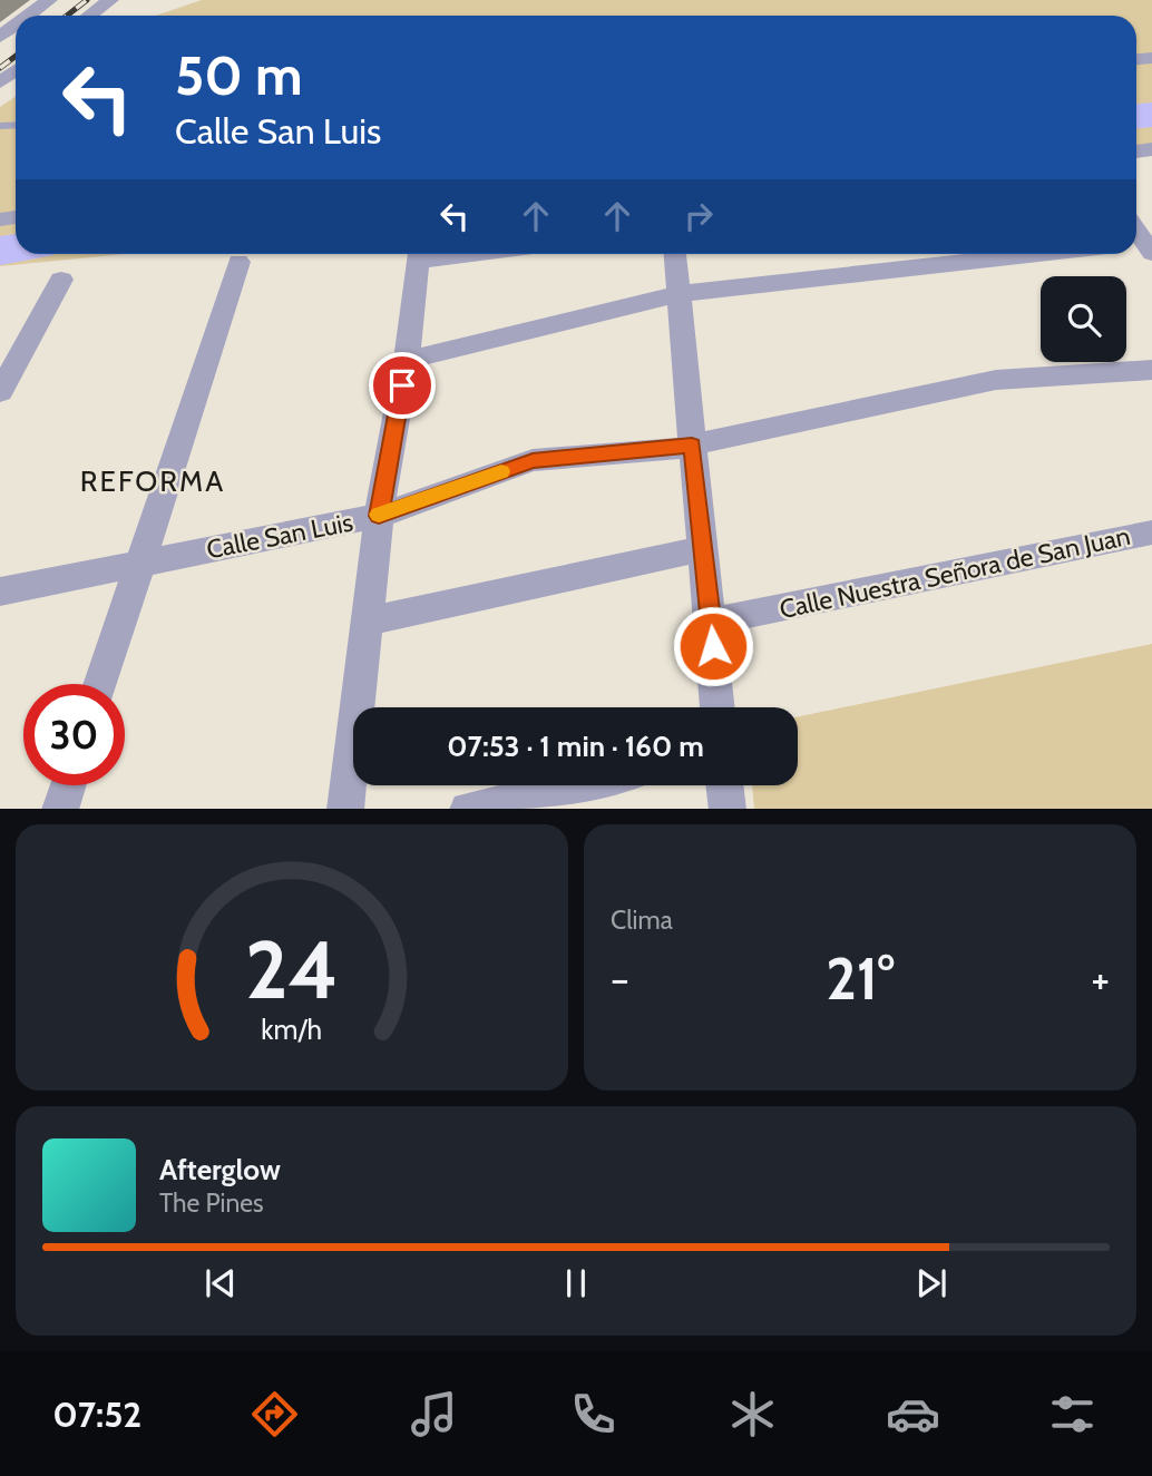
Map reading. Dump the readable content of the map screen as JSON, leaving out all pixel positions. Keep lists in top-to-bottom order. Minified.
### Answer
{"streets":{"street":["Calle San Luis","Calle Nuestra Señora de San Juan"]},"districts":["REFORMA"],"page":{"turn":["50 m","Calle San Luis"],"limit":"30","trip":"07:53 · 1 min · 160 m","tile":"Clima","heat":["−","21°","+"],"song":["Afterglow","The Pines"],"tabs":"07:52","gauge":["24","km/h"]}}
